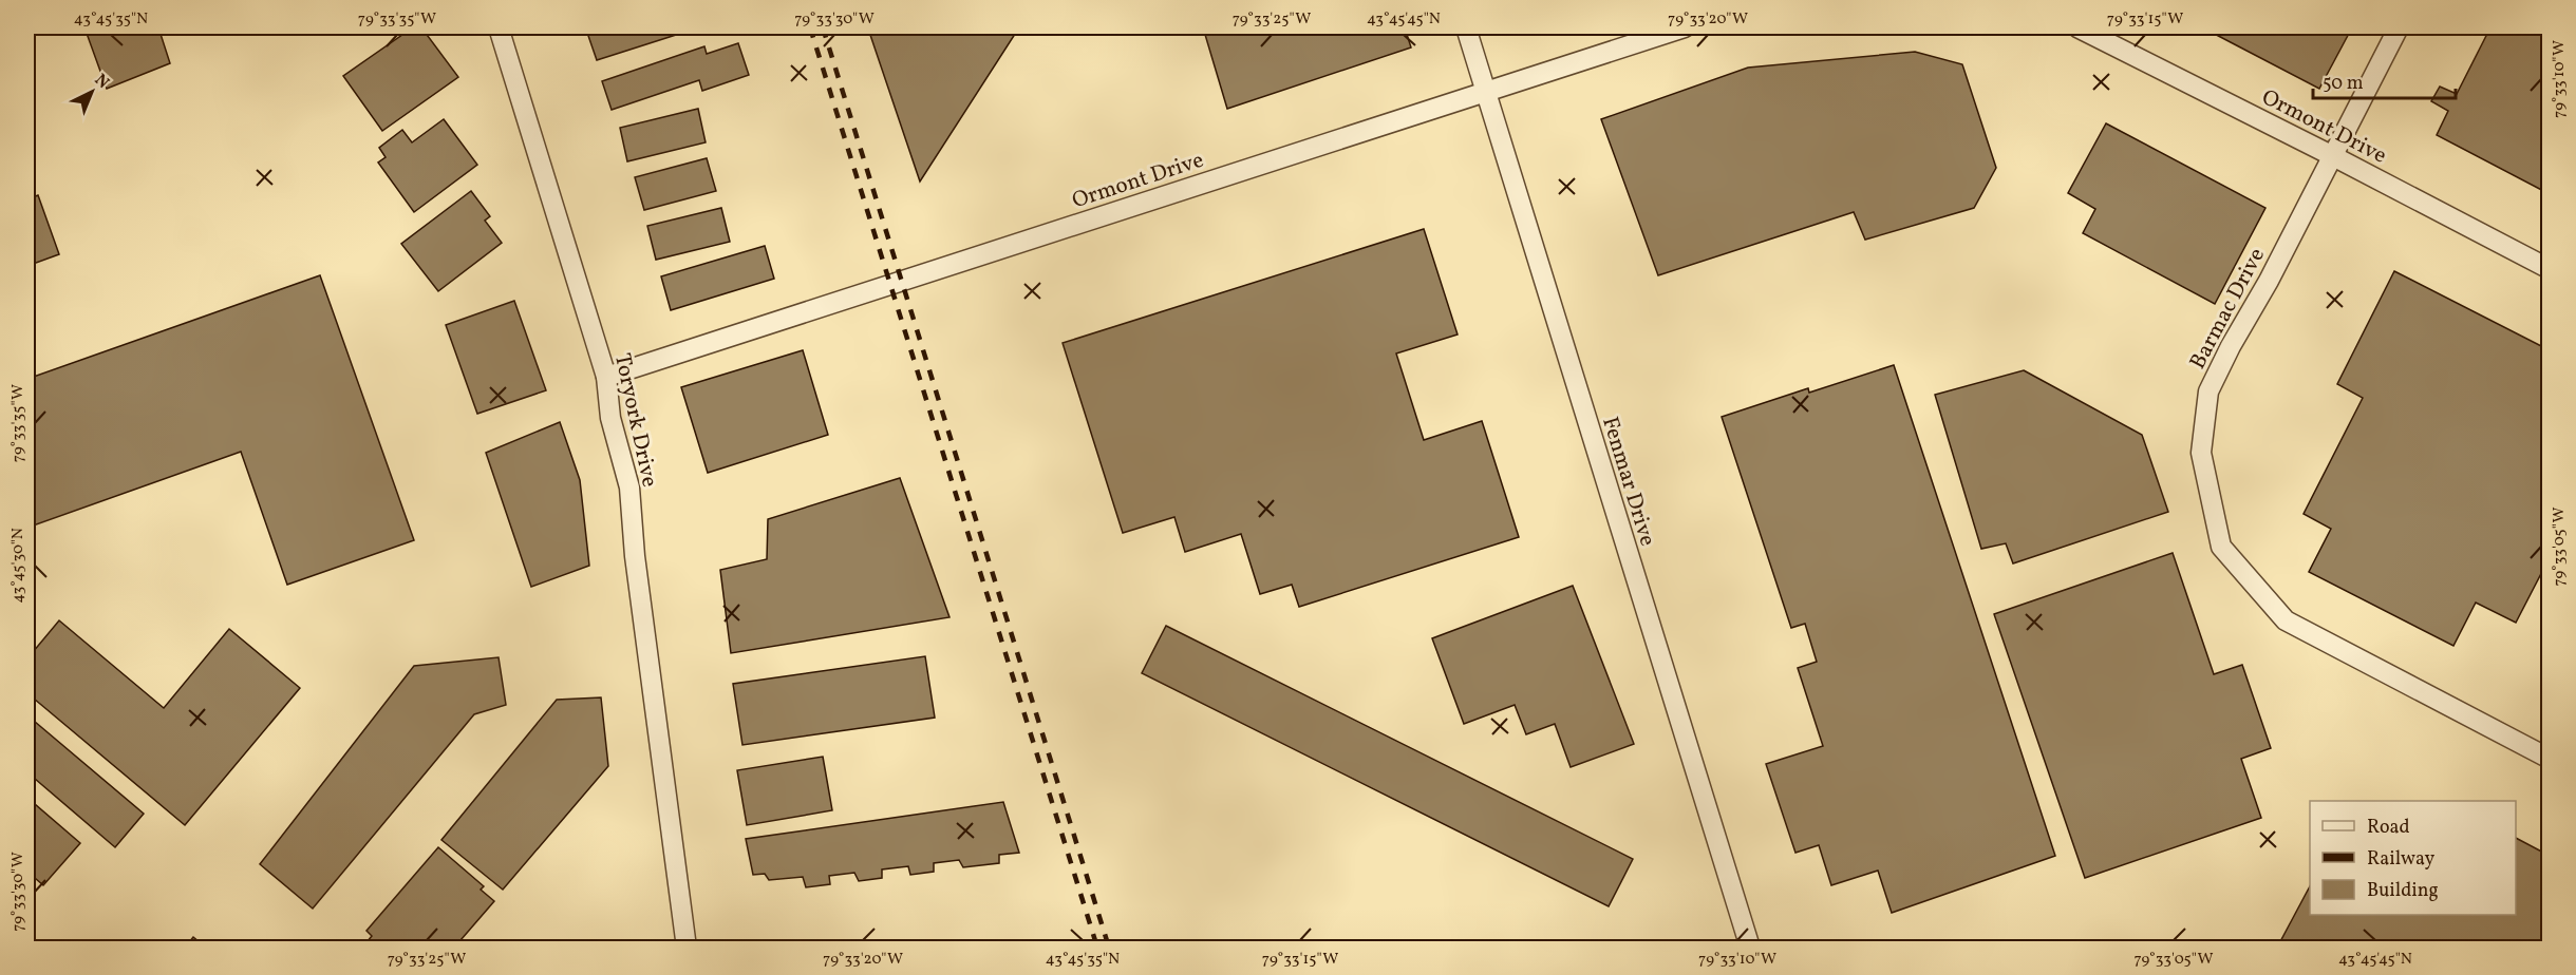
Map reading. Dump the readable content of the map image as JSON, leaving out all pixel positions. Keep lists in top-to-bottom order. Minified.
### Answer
{"streets":{"street":["Ormont Drive","Barmac Drive","Toryork Drive","Fenmar Drive"]},"crossings":[["Ormont Drive","Barmac Drive"],["Ormont Drive","Toryork Drive"],["Ormont Drive","Fenmar Drive"]],"legend":["Road","Railway","Building"],"scale_bar":"50 m","north":"top right","coordinates":["43°45'35\"N","79°33'35\"W","79°33'30\"W","79°33'25\"W","43°45'45\"N","79°33'20\"W","79°33'15\"W","79°33'10\"W","79°33'05\"W","43°45'30\"N"]}
